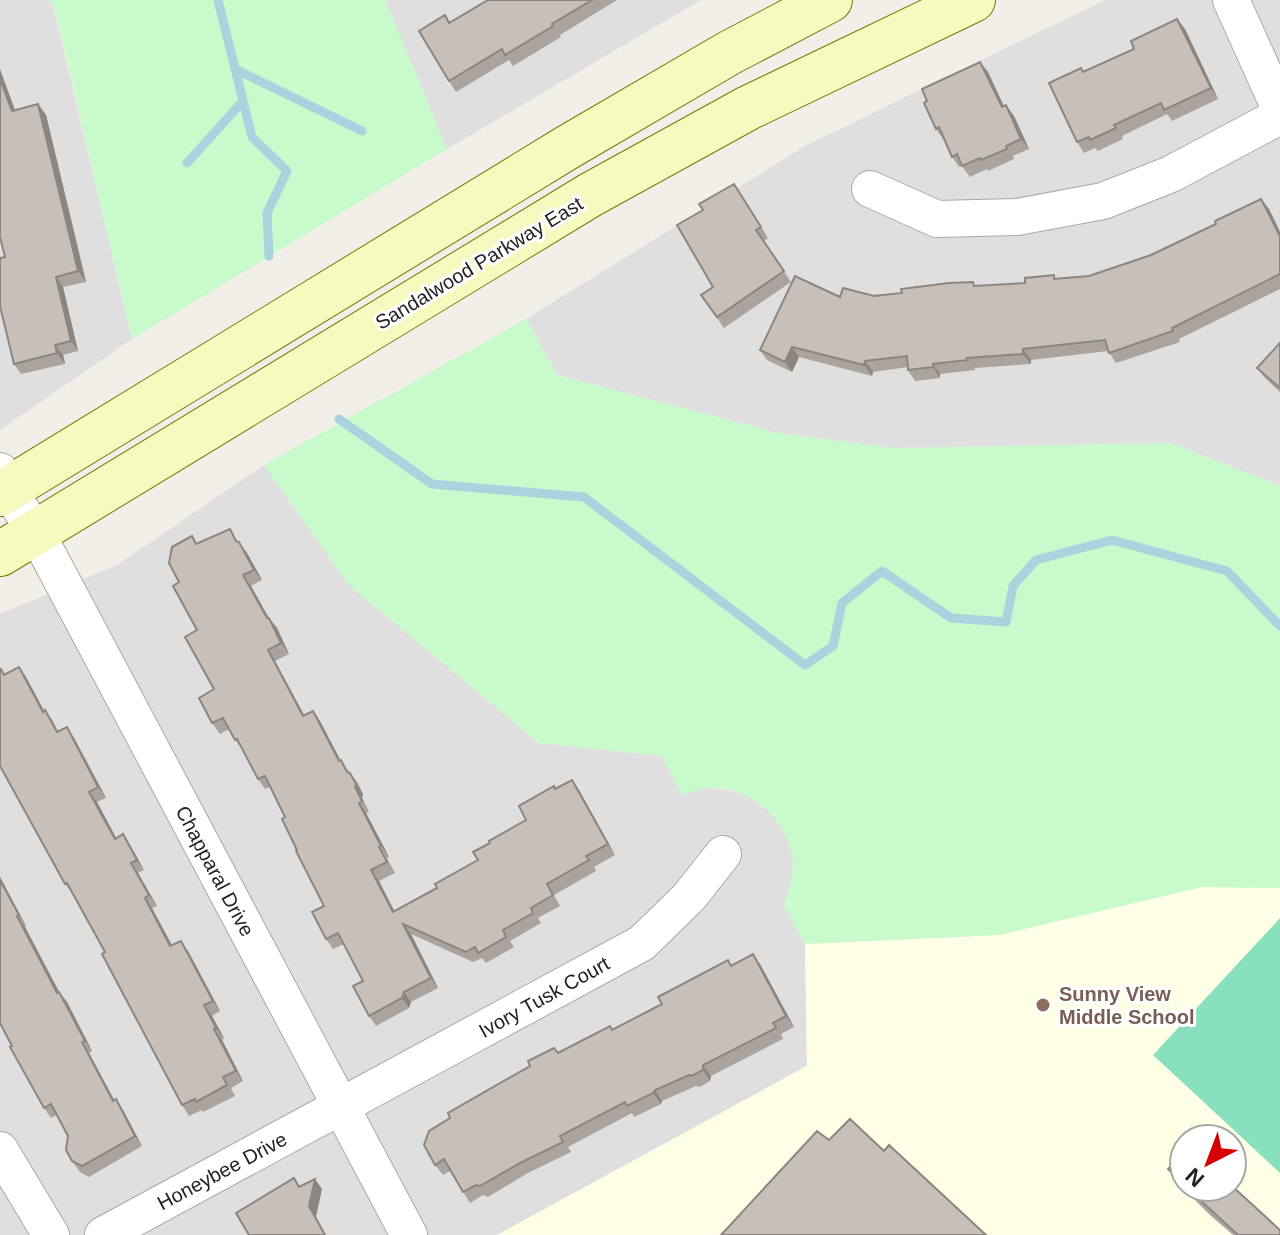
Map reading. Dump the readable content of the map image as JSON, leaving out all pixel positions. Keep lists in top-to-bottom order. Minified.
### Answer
{"streets":{"main road":["Sandalwood Parkway East"],"street":["Chapparal Drive","Ivory Tusk Court","Honeybee Drive"]},"crossings":[["Sandalwood Parkway East","Chapparal Drive"],["Chapparal Drive","Ivory Tusk Court"],["Chapparal Drive","Honeybee Drive"],["Ivory Tusk Court","Honeybee Drive"]],"places":["Sunny View Middle School"],"north":"bottom left"}
